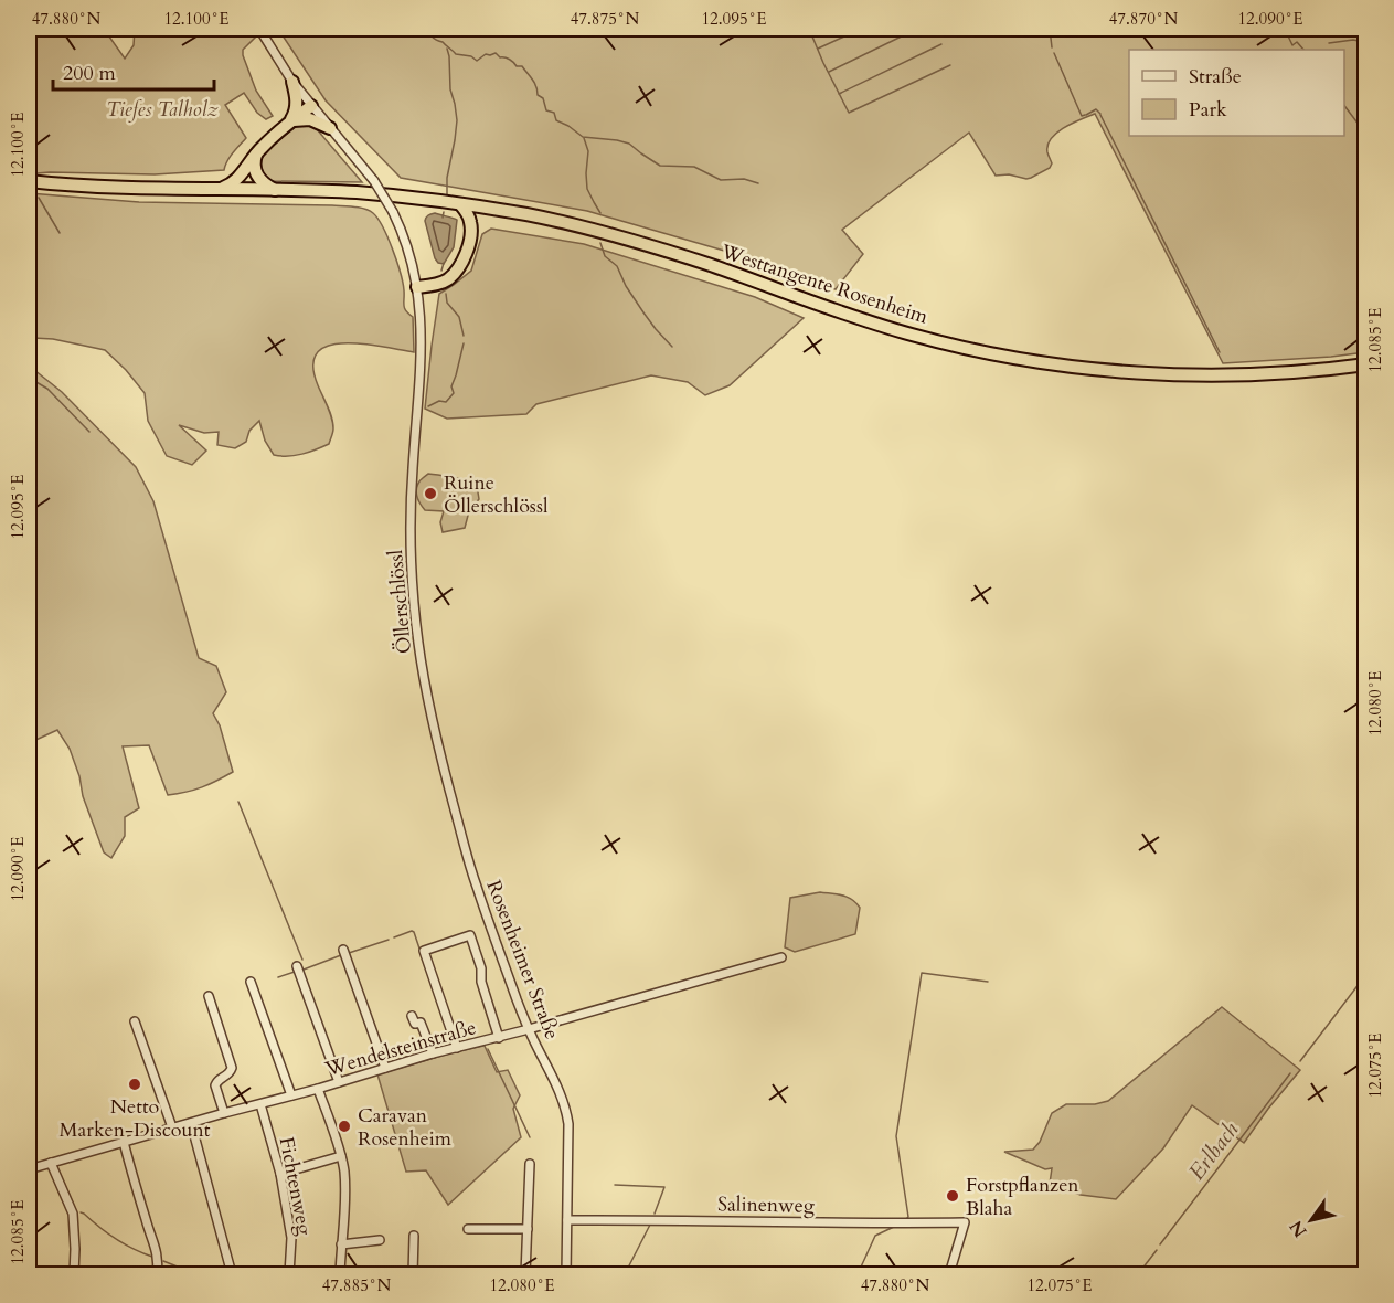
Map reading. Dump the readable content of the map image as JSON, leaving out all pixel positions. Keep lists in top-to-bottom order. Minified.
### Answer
{"streets":{"highway":["Westtangente Rosenheim"],"street":["Öllerschlössl","Rosenheimer Straße","Wendelsteinstraße","Fichtenweg","Salinenweg"]},"crossings":[["Öllerschlössl","Rosenheimer Straße"],["Rosenheimer Straße","Wendelsteinstraße"],["Rosenheimer Straße","Salinenweg"],["Wendelsteinstraße","Fichtenweg"]],"water":["Erlbach"],"parks":["Tiefes Talholz"],"places":["Ruine Öllerschlössl","Netto Marken-Discount","Caravan Rosenheim","Forstpflanzen Blaha"],"legend":["Straße","Park"],"scale_bar":"200 m","north":"bottom left","coordinates":["47.880°N","12.100°E","47.875°N","12.095°E","47.870°N","12.090°E","12.085°E","12.080°E","12.075°E","47.885°N"]}
